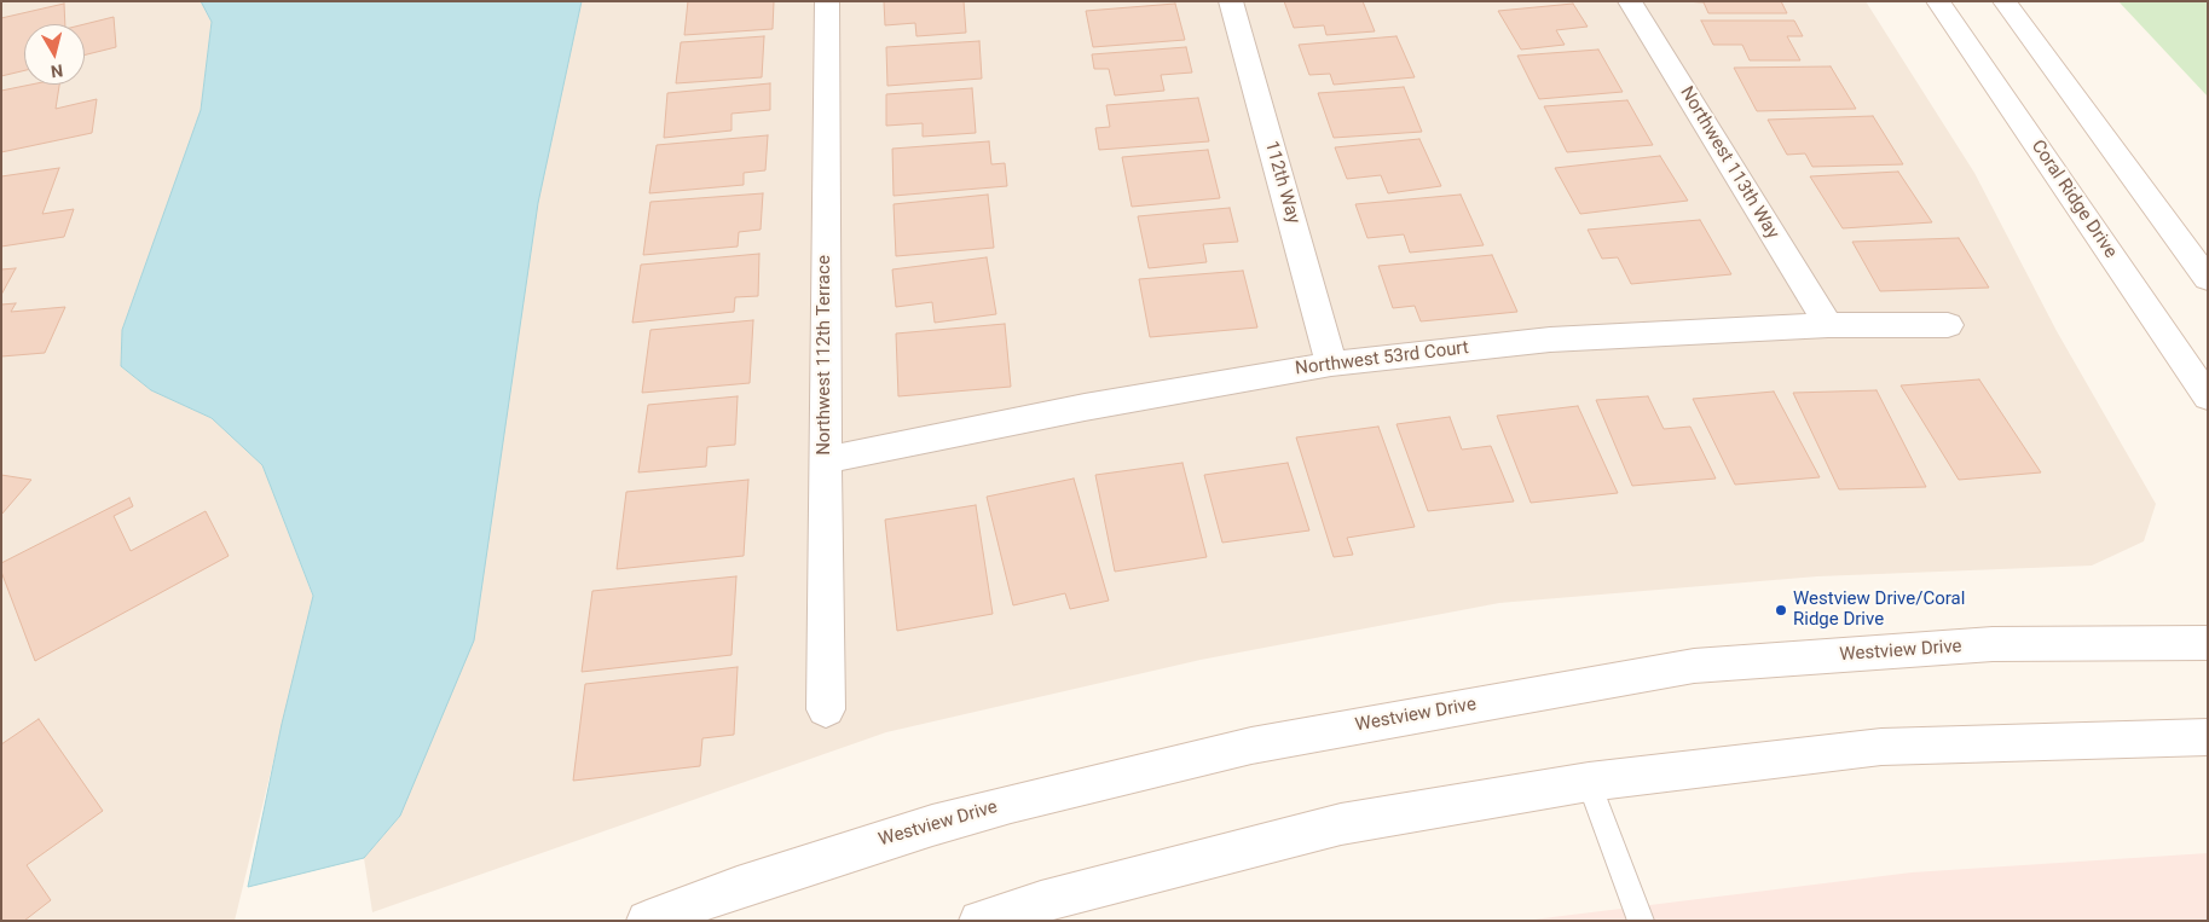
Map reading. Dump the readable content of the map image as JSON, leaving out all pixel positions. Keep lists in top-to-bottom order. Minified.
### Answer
{"streets":{"street":["Northwest 113th Way","112th Way","Coral Ridge Drive","Northwest 112th Terrace","Northwest 53rd Court","Westview Drive"]},"crossings":[["Northwest 113th Way","Northwest 53rd Court"],["112th Way","Northwest 53rd Court"],["Northwest 112th Terrace","Northwest 53rd Court"]],"places":["Westview Drive/Coral Ridge Drive"],"north":"bottom"}
